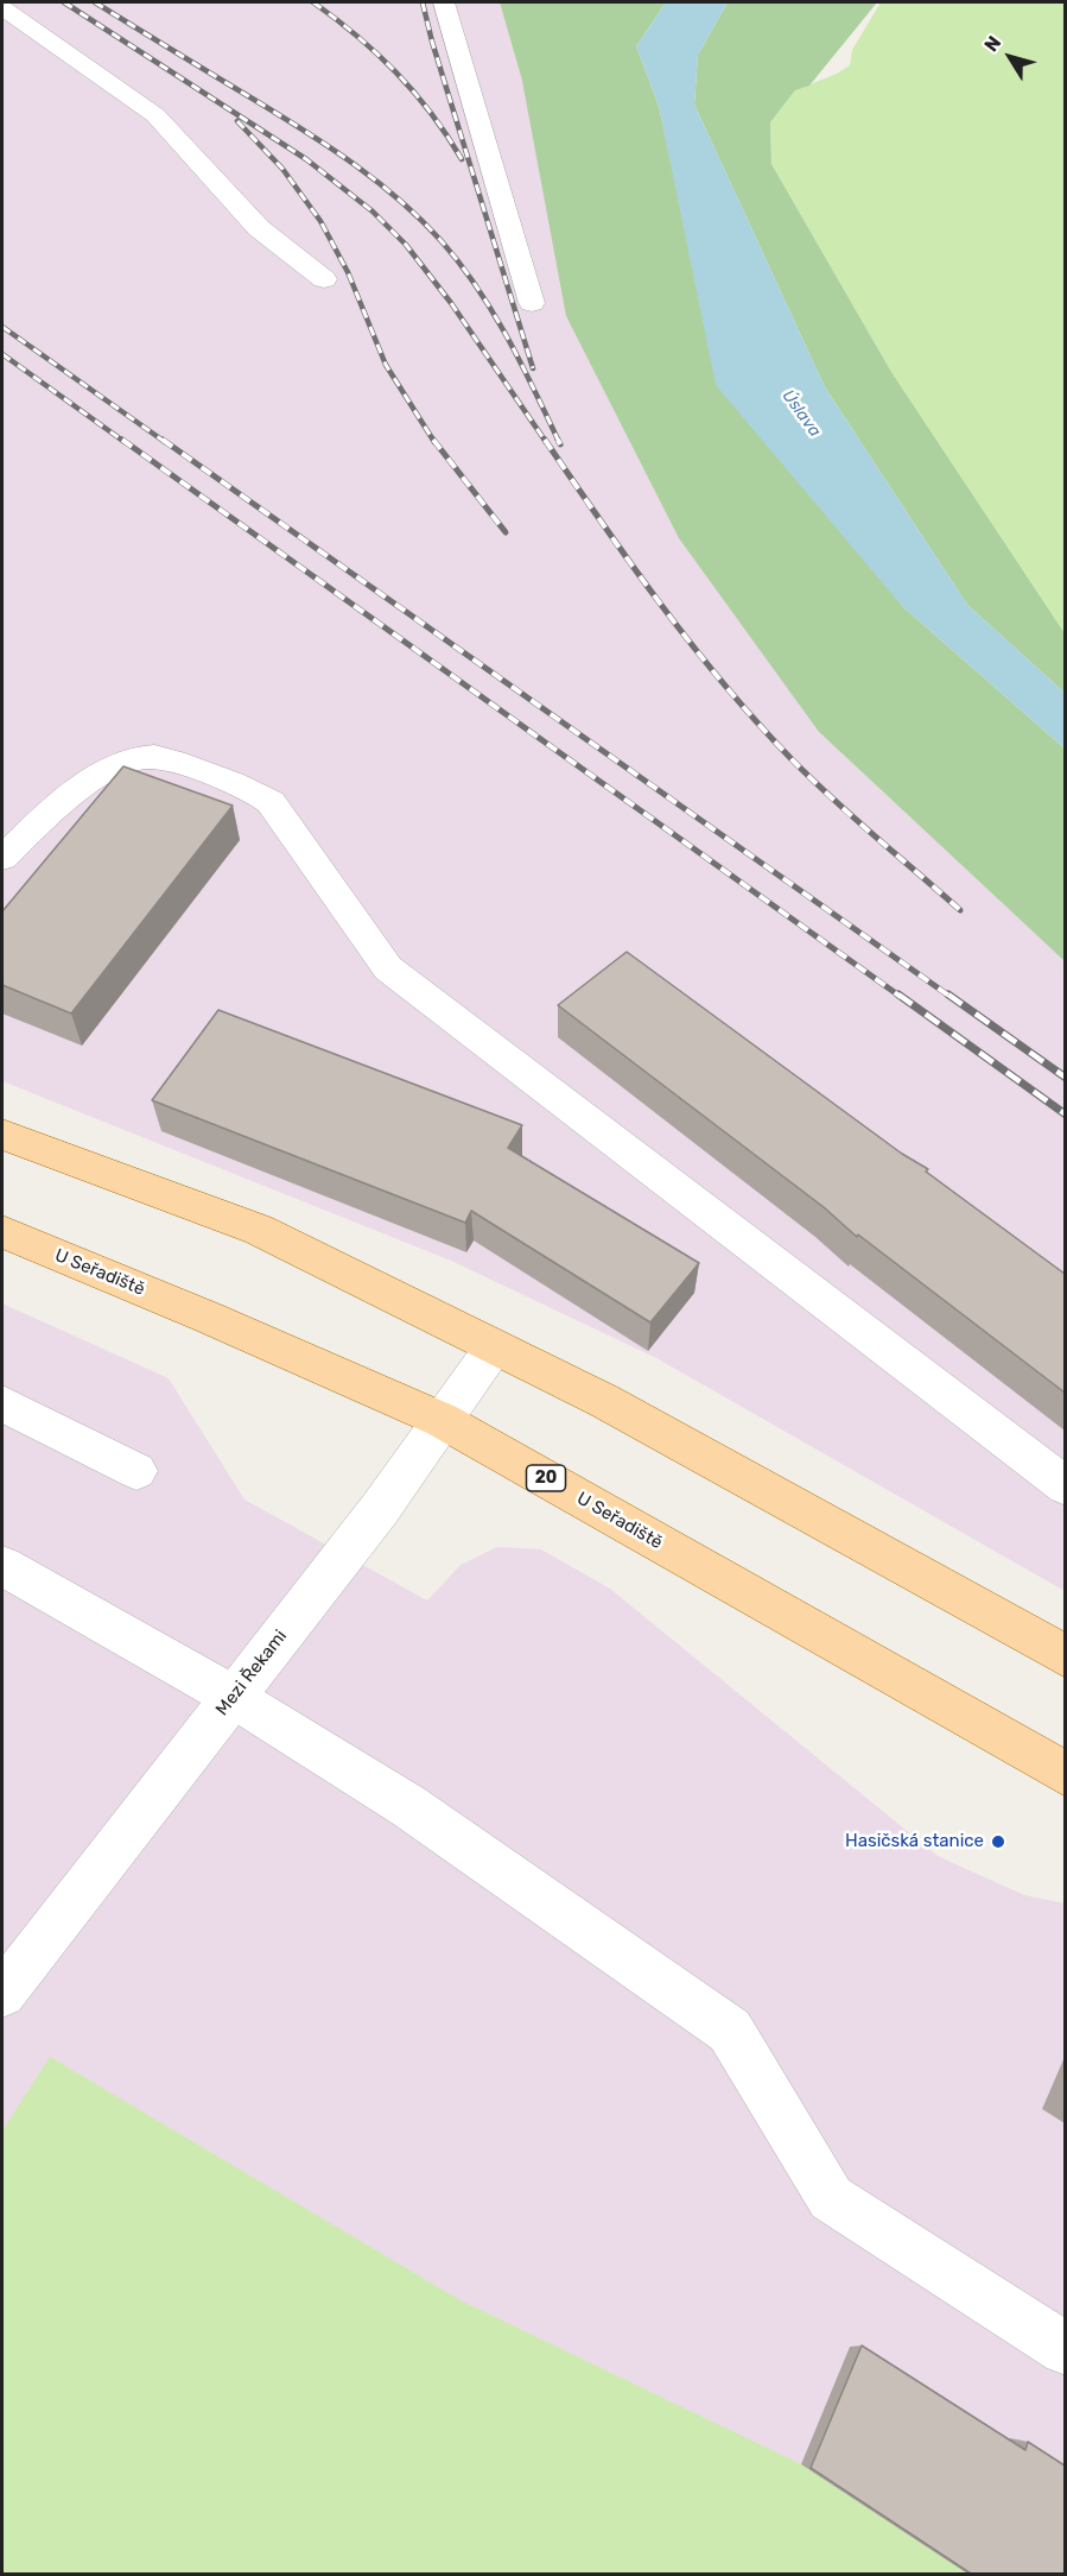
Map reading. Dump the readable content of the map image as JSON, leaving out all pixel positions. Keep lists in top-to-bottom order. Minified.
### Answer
{"streets":{"main road":["U Seřadiště","20"],"street":["Mezi Řekami"]},"crossings":[["U Seřadiště","Mezi Řekami"]],"water":["Úslava"],"places":["Hasičská stanice"],"north":"top left"}
